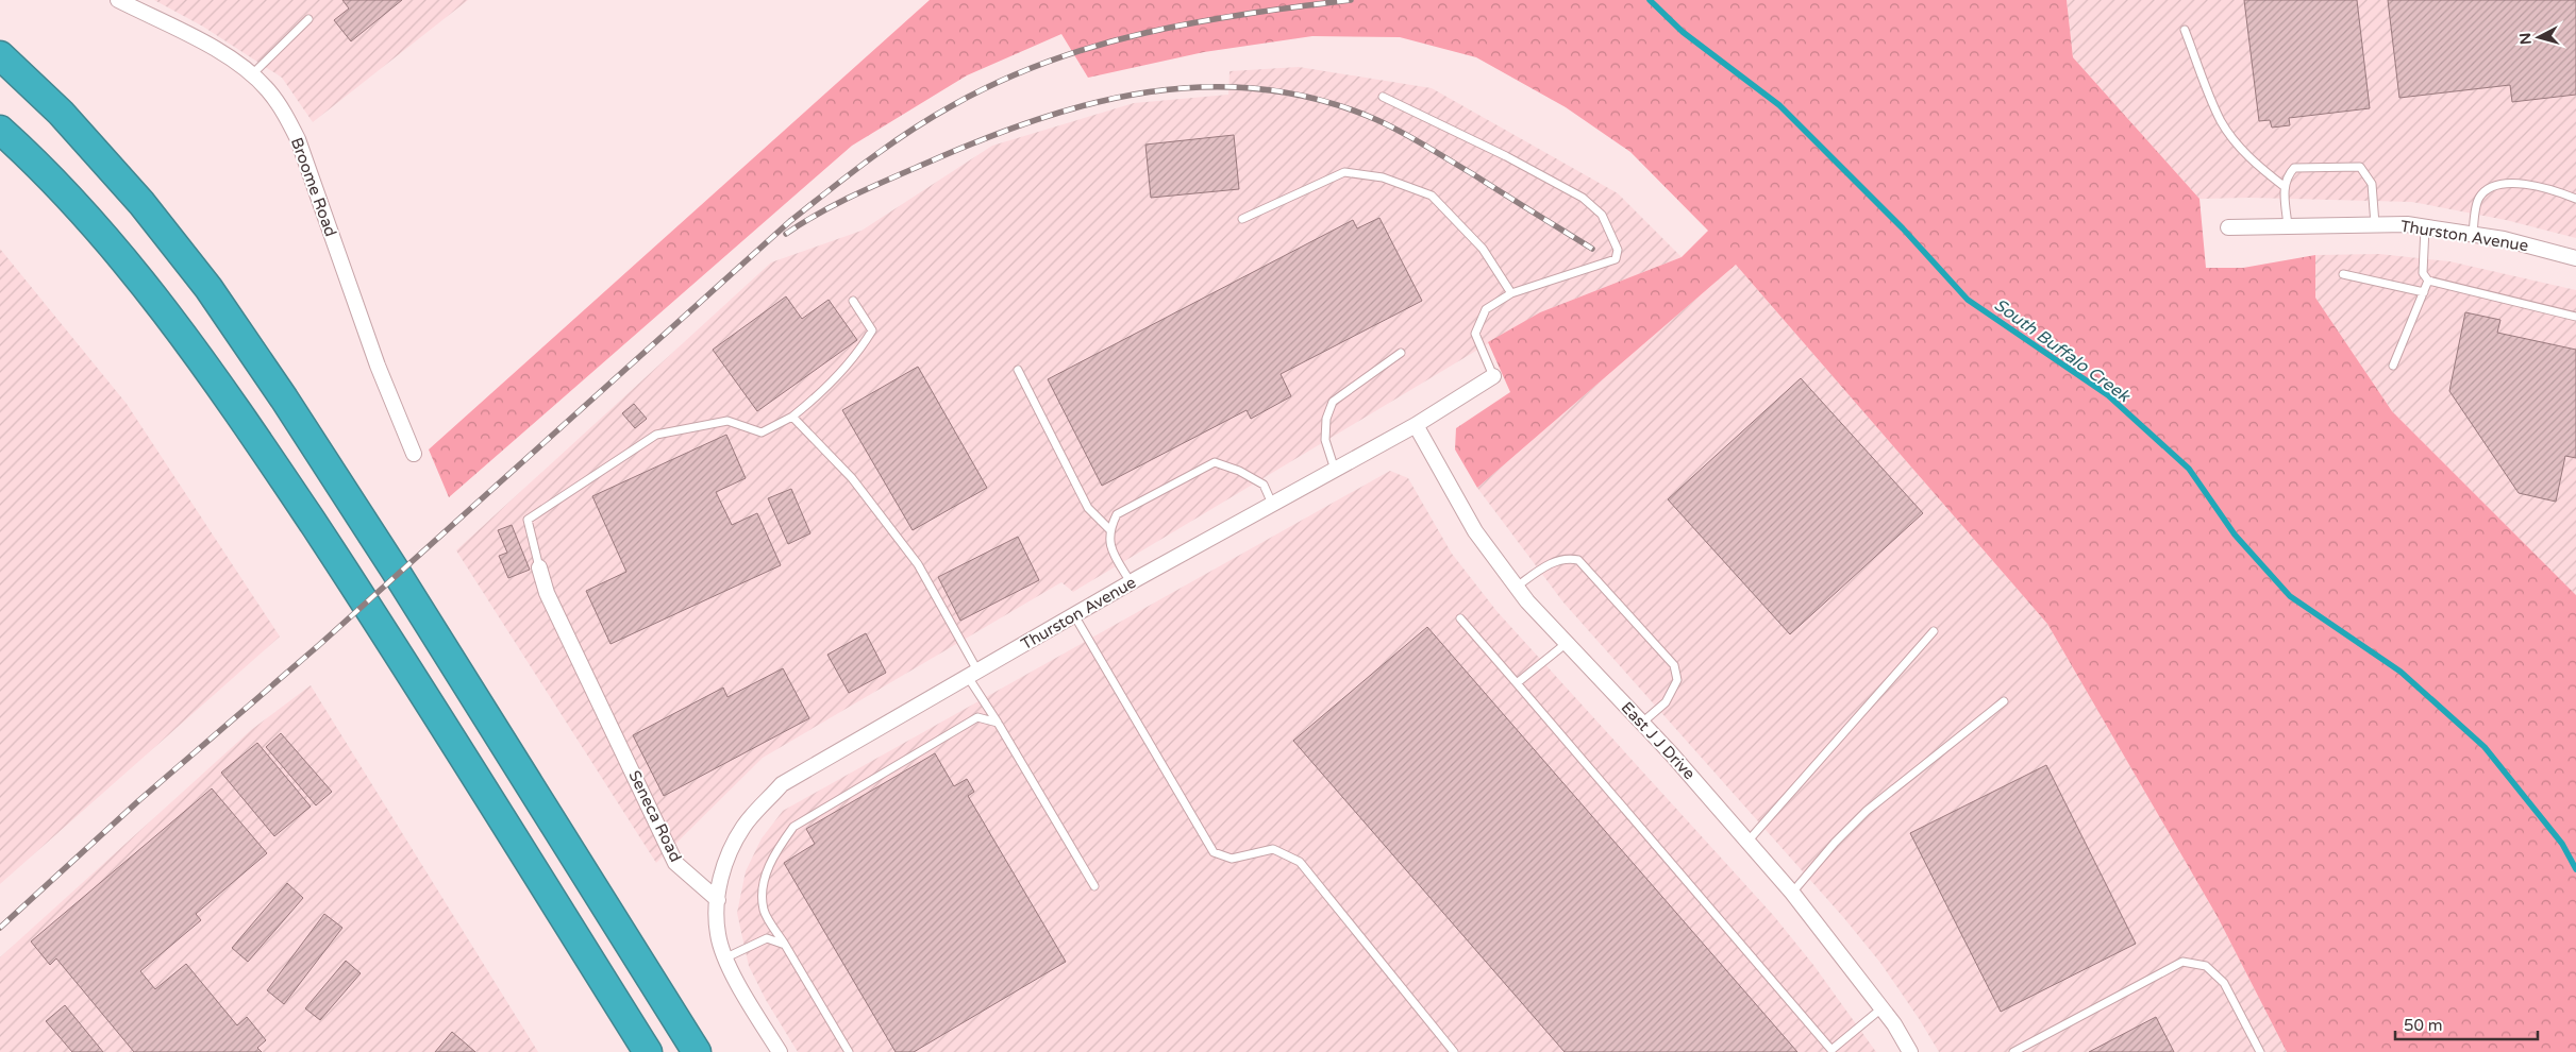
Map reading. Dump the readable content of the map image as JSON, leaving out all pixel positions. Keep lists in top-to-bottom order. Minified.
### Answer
{"streets":{"street":["Broome Road","Thurston Avenue","East J J Drive","Seneca Road"]},"crossings":[["Thurston Avenue","East J J Drive"],["Thurston Avenue","Seneca Road"]],"water":["South Buffalo Creek"],"scale_bar":"50 m","north":"left"}
